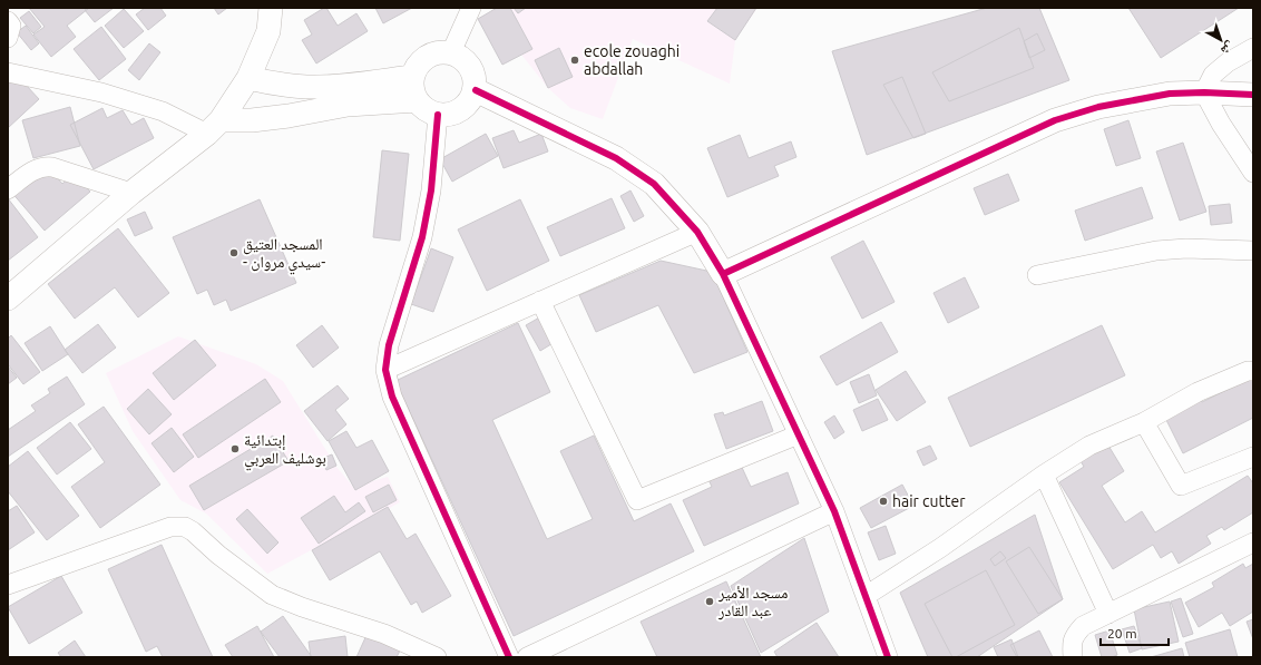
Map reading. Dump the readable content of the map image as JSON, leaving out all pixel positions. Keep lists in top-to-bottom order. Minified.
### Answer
{"places":["ecole zouaghi abdallah","المسجد العتيق - سيدي مروان-","إبتدائية بوشليف العربي","hair cutter","مسجد الأمير عبد القادر"],"scale_bar":"20 m","north":"bottom right"}
